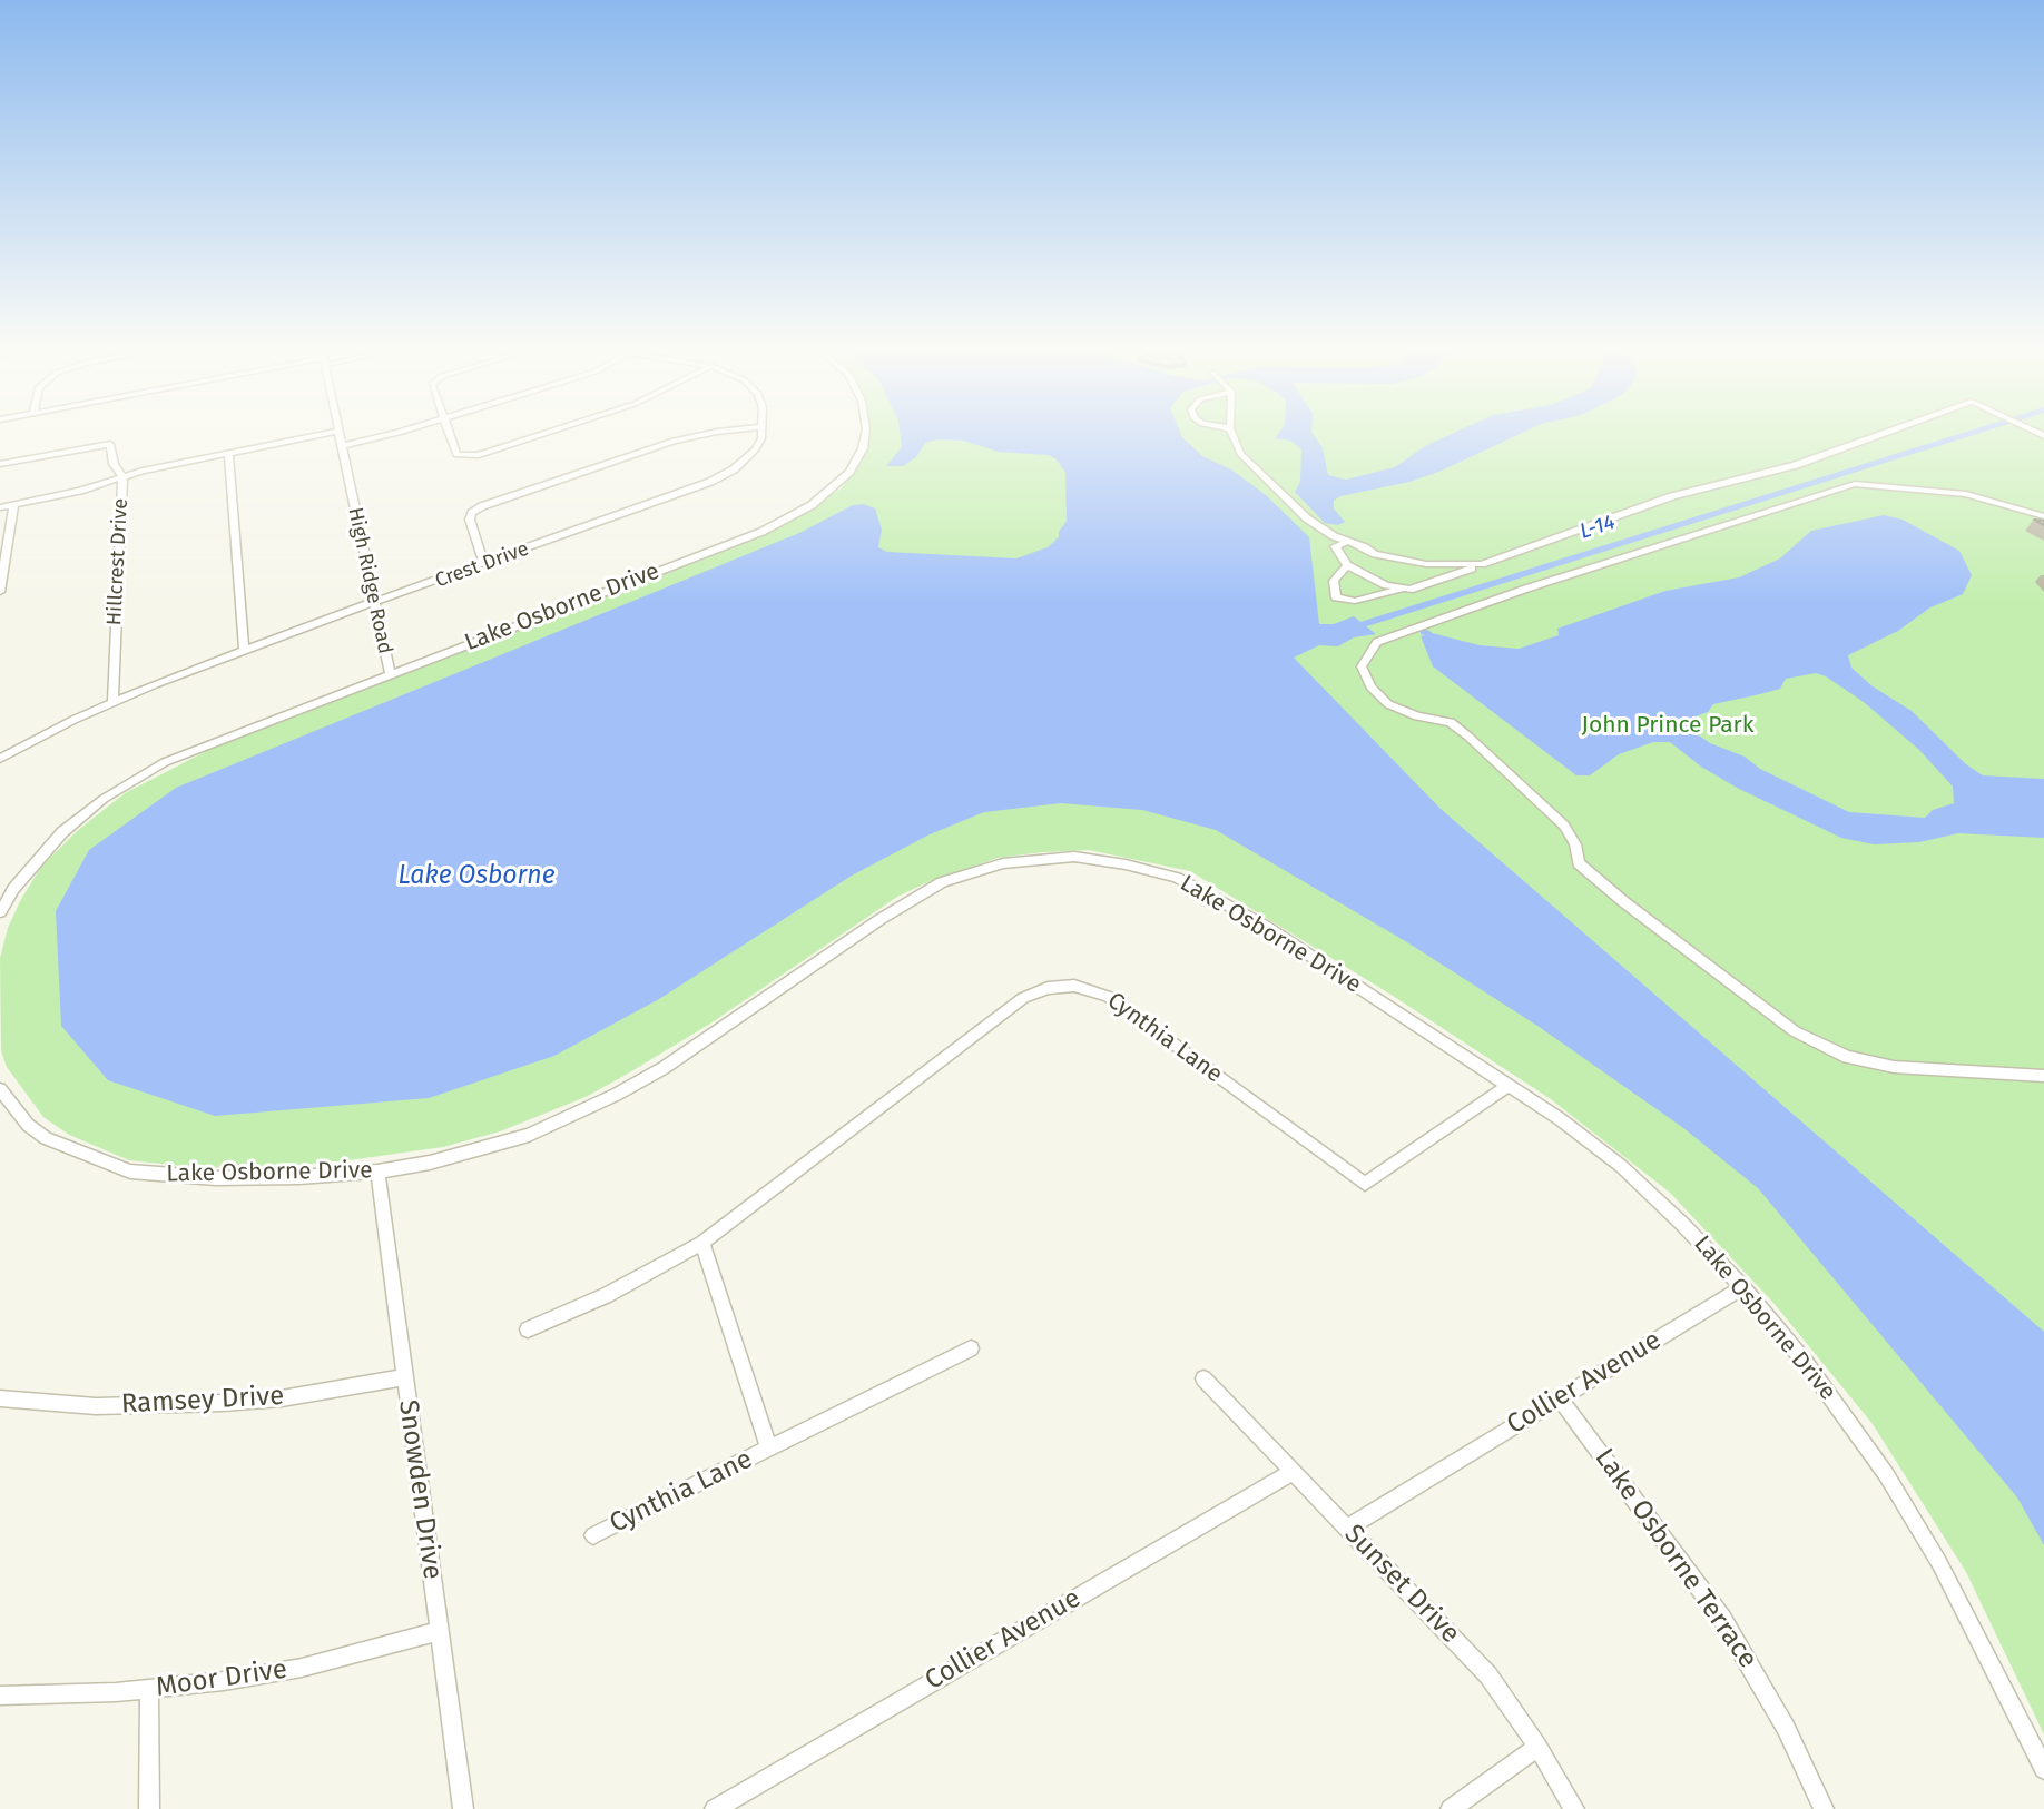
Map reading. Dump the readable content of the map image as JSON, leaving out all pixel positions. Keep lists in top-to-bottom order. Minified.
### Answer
{"streets":{"street":["Hillcrest Drive","Crest Drive","High Ridge Road","Lake Osborne Drive","Cynthia Lane","Collier Avenue","Ramsey Drive","Snowden Drive","Lake Osborne Terrace","Sunset Drive","Moor Drive"]},"crossings":[["Hillcrest Drive","Crest Drive"],["Crest Drive","High Ridge Road"],["High Ridge Road","Lake Osborne Drive"],["Lake Osborne Drive","Cynthia Lane"],["Lake Osborne Drive","Collier Avenue"],["Lake Osborne Drive","Snowden Drive"],["Collier Avenue","Lake Osborne Terrace"],["Collier Avenue","Sunset Drive"],["Ramsey Drive","Snowden Drive"],["Snowden Drive","Moor Drive"]],"water":["L-14","Lake Osborne"],"parks":["John Prince Park"]}
